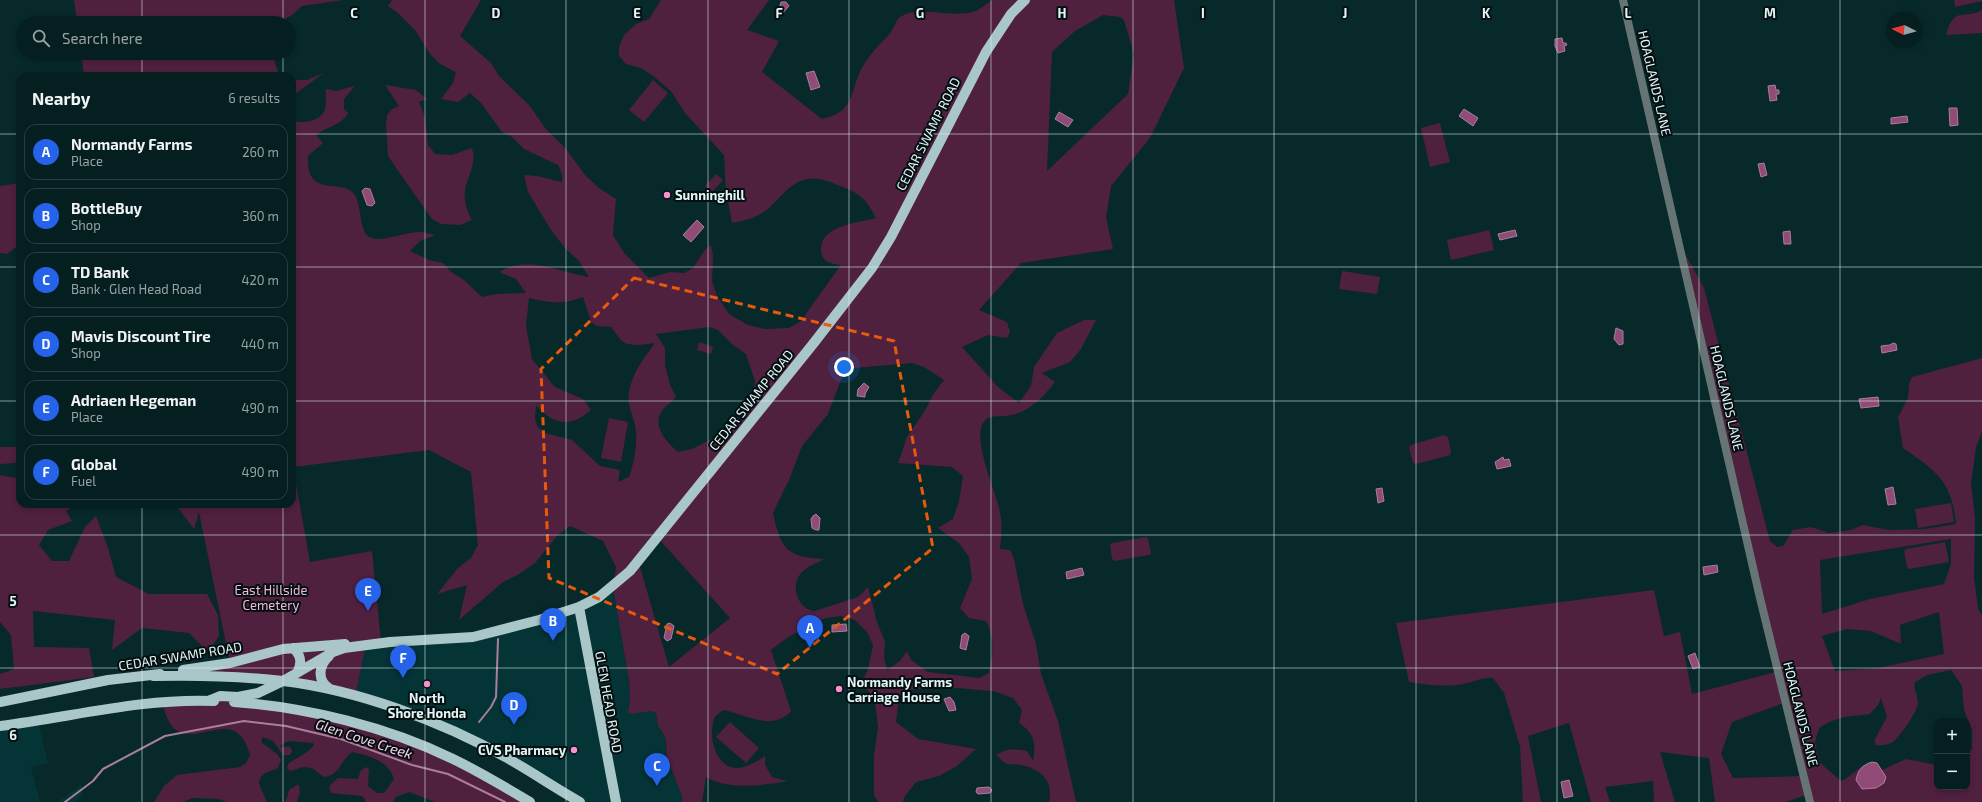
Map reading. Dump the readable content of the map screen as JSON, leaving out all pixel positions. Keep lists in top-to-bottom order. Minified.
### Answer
{"streets":{"main road":["CEDAR SWAMP ROAD","GLEN HEAD ROAD"],"street":["HOAGLANDS LANE"]},"crossings":[["CEDAR SWAMP ROAD","GLEN HEAD ROAD"]],"water":["Glen Cove Creek"],"parks":["East Hillside Cemetery"],"places":["Sunninghill","North Shore Honda","Normandy Farms Carriage House","CVS Pharmacy"],"north":"left","page":{"search":"Search here","heading":["Nearby","6 results"],"list":[{"mark":"A","name":"Normandy Farms","note":"Place","value":"260 m"},{"mark":"B","name":"BottleBuy","note":"Shop","value":"360 m"},{"mark":"C","name":"TD Bank","note":"Bank · Glen Head Road","value":"420 m"},{"mark":"D","name":"Mavis Discount Tire","note":"Shop","value":"440 m"},{"mark":"E","name":"Adriaen Hegeman","note":"Place","value":"490 m"},{"mark":"F","name":"Global","note":"Fuel","value":"490 m"}],"pins":["E","B","A","F","D","C"],"map_buttons":["+","−"]},"grid":{"columns":["C","D","E","F","G","H","I","J","K","L","M"],"rows":["5","6"]}}
